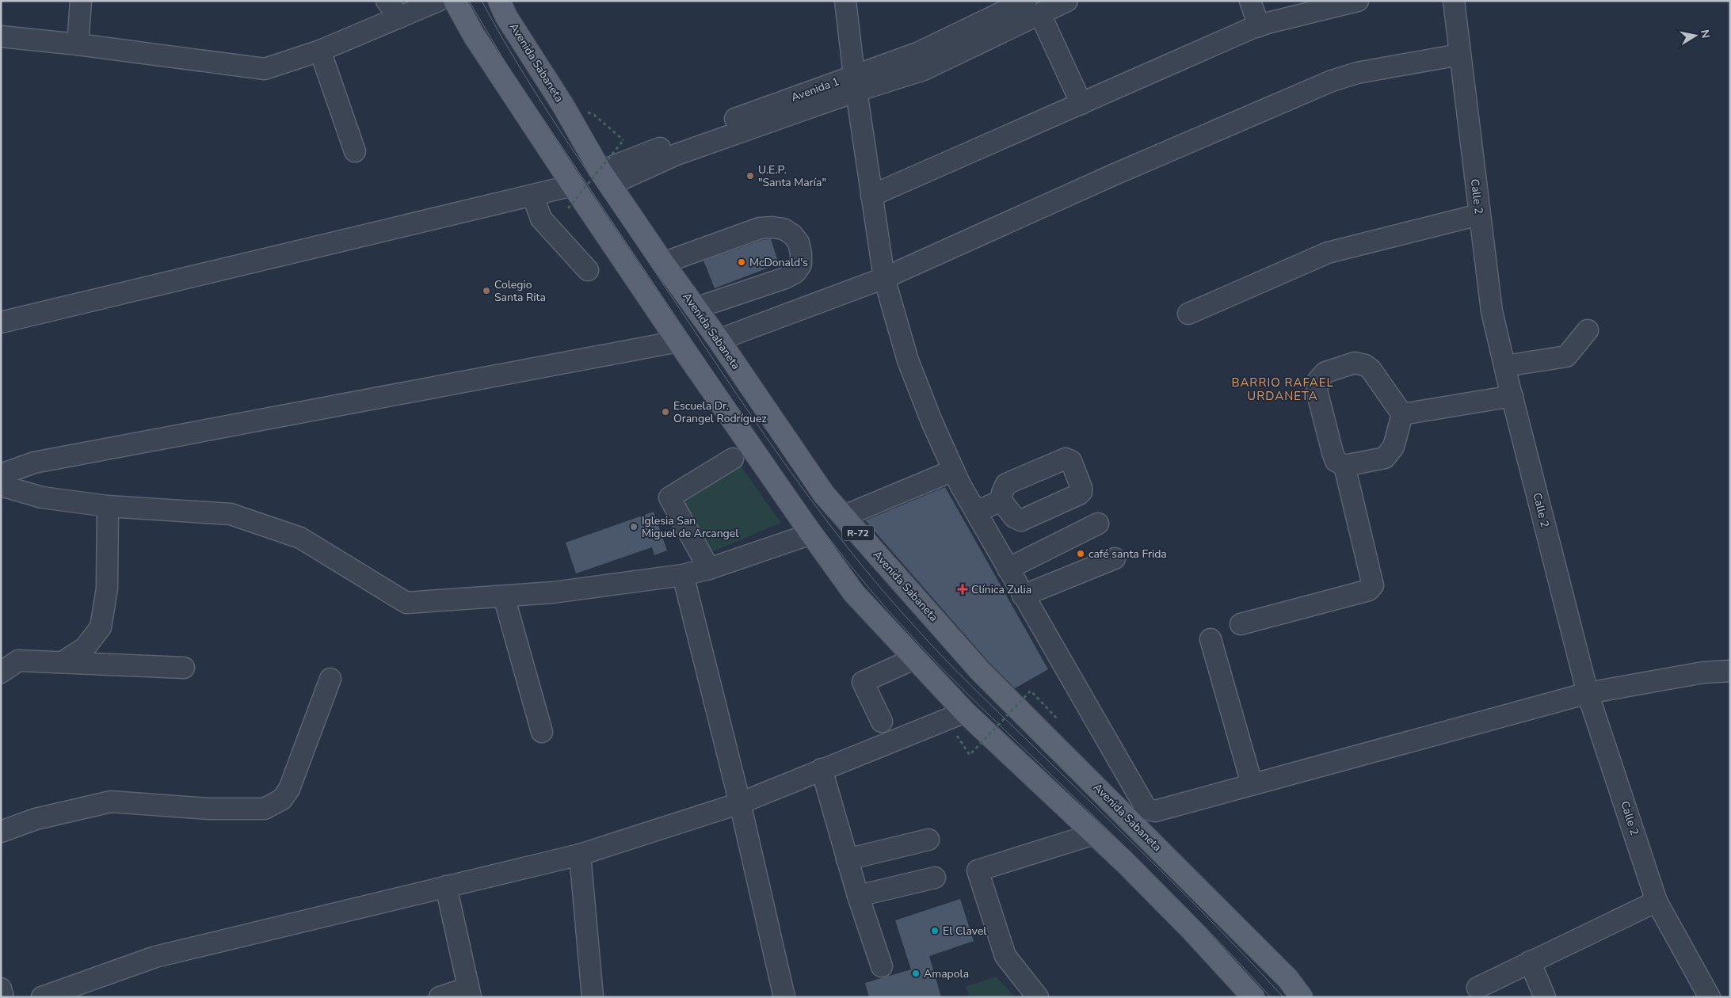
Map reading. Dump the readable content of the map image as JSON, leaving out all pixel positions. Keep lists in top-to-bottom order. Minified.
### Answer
{"streets":{"main road":["Avenida Sabaneta","R-72"],"street":["Avenida 1","Calle 2"]},"crossings":[["Avenida Sabaneta","Avenida 1"]],"districts":["BARRIO RAFAEL URDANETA"],"places":{"other":["U.E.P. \"Santa María\"","McDonald's","Colegio Santa Rita","Escuela Dr. Orangel Rodríguez","Iglesia San Miguel de Arcangel","café santa Frida","El Clavel","Amapola"],"health":["Clínica Zulia"]},"north":"right"}
